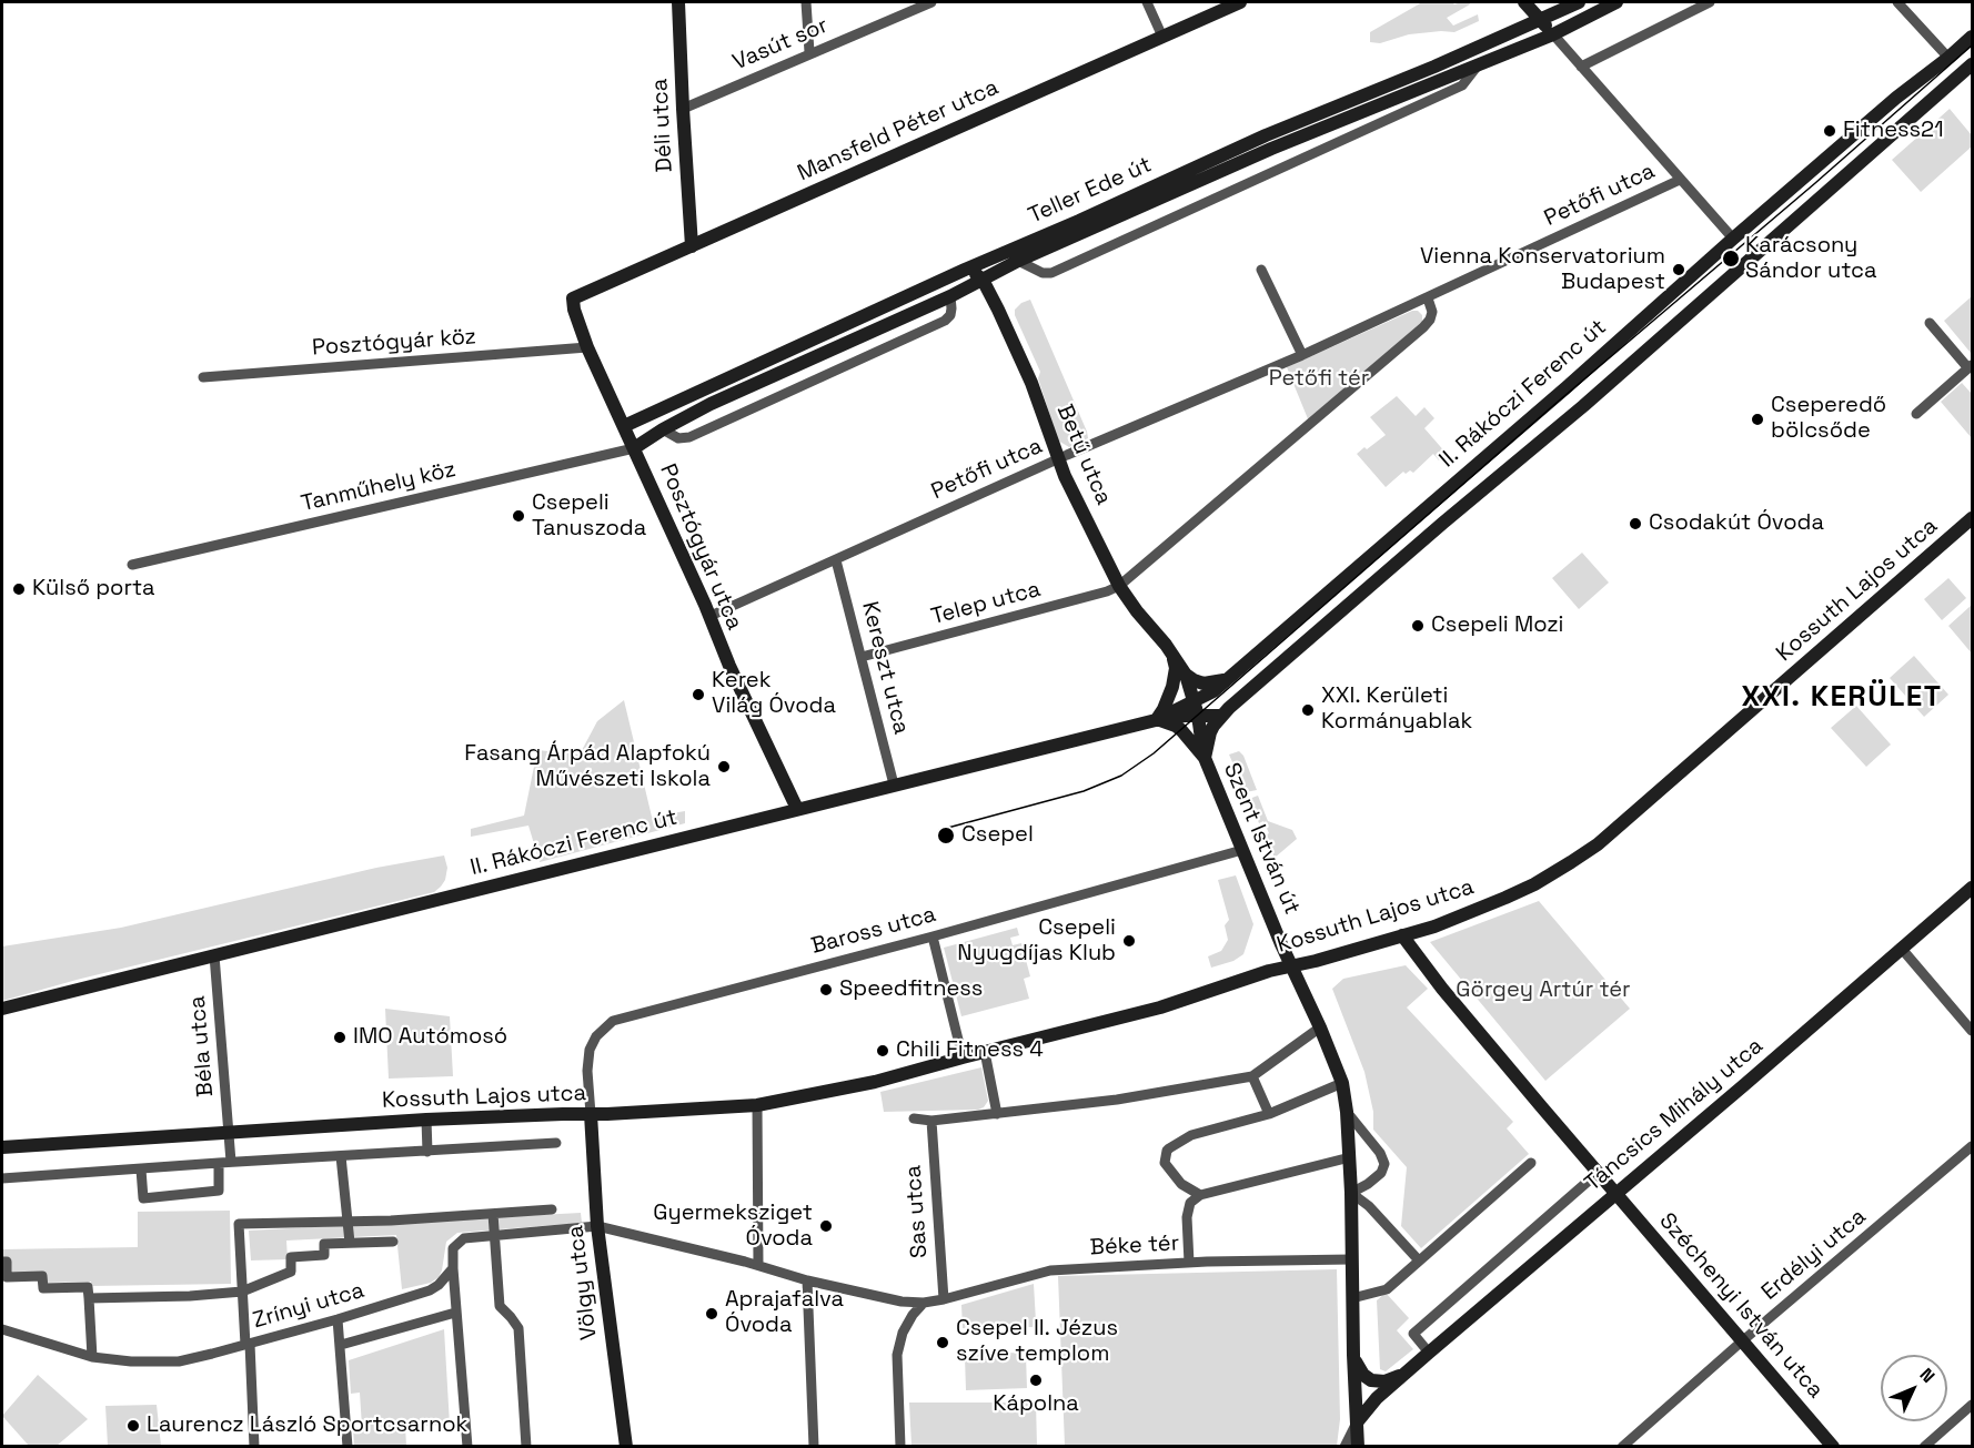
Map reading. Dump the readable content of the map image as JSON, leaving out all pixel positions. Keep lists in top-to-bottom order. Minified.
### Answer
{"streets":{"street":["Vasút sor","Déli utca","Mansfeld Péter utca","Teller Ede út","Petőfi utca","Posztógyár köz","II. Rákóczi Ferenc út","Betű utca","Tanműhely köz","Posztógyár utca","Kossuth Lajos utca","Telep utca","Kereszt utca","Szent István út","Baross utca","Béla utca","Táncsics Mihály utca","Sas utca","Béke tér","Erdélyi utca","Völgy utca","Zrínyi utca","Széchenyi István utca"]},"crossings":[["Vasút sor","Déli utca"],["Déli utca","Mansfeld Péter utca"],["Mansfeld Péter utca","Posztógyár utca"],["Teller Ede út","Betű utca"],["Teller Ede út","Tanműhely köz"],["Teller Ede út","Posztógyár utca"],["Petőfi utca","Betű utca"],["Petőfi utca","Posztógyár utca"],["Petőfi utca","Kereszt utca"],["Posztógyár köz","Posztógyár utca"],["II. Rákóczi Ferenc út","Betű utca"],["II. Rákóczi Ferenc út","Posztógyár utca"],["II. Rákóczi Ferenc út","Kereszt utca"],["II. Rákóczi Ferenc út","Szent István út"],["II. Rákóczi Ferenc út","Béla utca"],["Betű utca","Telep utca"],["Betű utca","Szent István út"],["Tanműhely köz","Posztógyár utca"],["Kossuth Lajos utca","Szent István út"],["Kossuth Lajos utca","Baross utca"],["Kossuth Lajos utca","Béla utca"],["Kossuth Lajos utca","Völgy utca"],["Telep utca","Kereszt utca"],["Szent István út","Baross utca"],["Szent István út","Táncsics Mihály utca"],["Szent István út","Béke tér"],["Baross utca","Völgy utca"],["Táncsics Mihály utca","Széchenyi István utca"],["Sas utca","Béke tér"],["Béke tér","Völgy utca"],["Béke tér","Zrínyi utca"],["Erdélyi utca","Széchenyi István utca"],["Völgy utca","Zrínyi utca"]],"districts":["XXI. KERÜLET"],"parks":["Petőfi tér","Görgey Artúr tér"],"places":["Fitness21","Karácsony Sándor utca","Vienna Konservatorium Budapest","Cseperedő bölcsőde","Csepeli Tanuszoda","Csodakút Óvoda","Külső porta","Csepeli Mozi","Kerek Világ Óvoda","XXI. Kerületi Kormányablak","Fasang Árpád Alapfokú Művészeti Iskola","Csepel","Csepeli Nyugdíjas Klub","Speedfitness","IMO Autómosó","Chili Fitness 4","Gyermeksziget Óvoda","Aprajafalva Óvoda","Csepel II. Jézus szíve templom","Kápolna","Laurencz László Sportcsarnok"],"north":"top right"}
